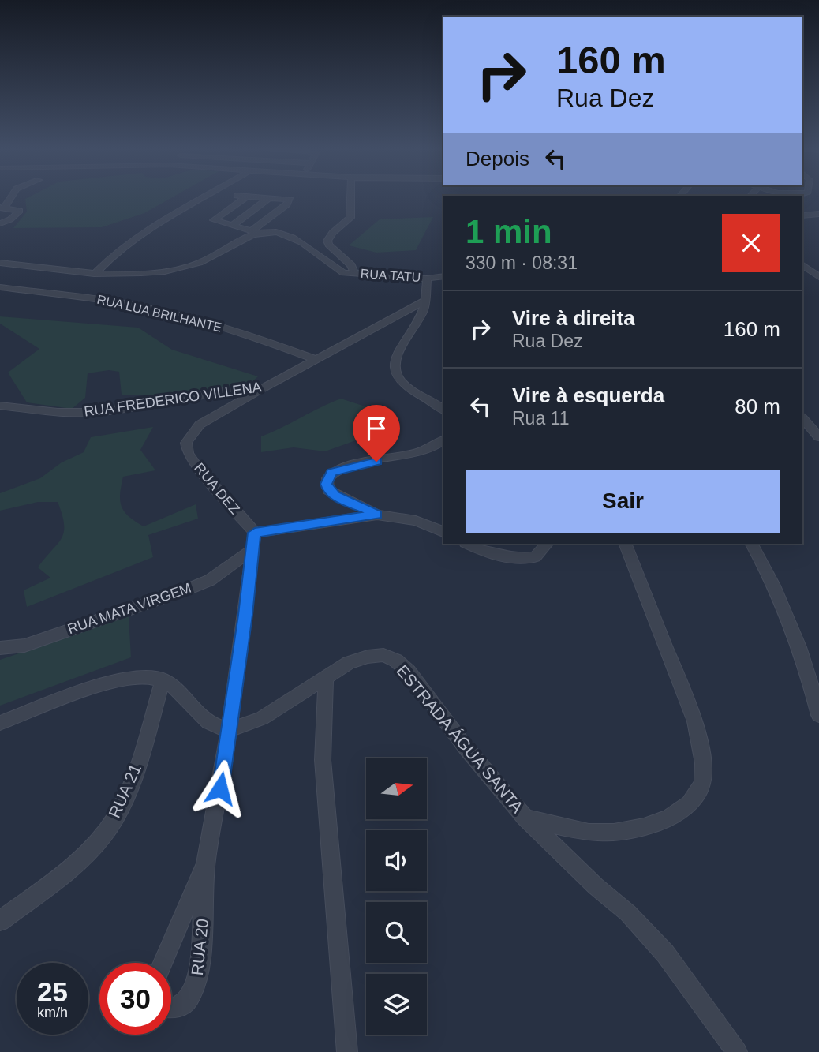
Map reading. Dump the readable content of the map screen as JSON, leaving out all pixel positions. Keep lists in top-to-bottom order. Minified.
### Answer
{"streets":{"street":["RUA TATU","RUA LUA BRILHANTE","RUA FREDERICO VILLENA","RUA DEZ","RUA MATA VIRGEM","ESTRADA ÁGUA SANTA","RUA 21","RUA 20"]},"crossings":[["RUA LUA BRILHANTE","RUA FREDERICO VILLENA"],["RUA FREDERICO VILLENA","RUA DEZ"],["RUA DEZ","RUA 20"],["RUA MATA VIRGEM","RUA 20"],["ESTRADA ÁGUA SANTA","RUA 20"]],"north":"right","page":{"turn":["160 m","Rua Dez"],"then":"Depois","heading":["1 min","330 m · 08:31"],"list":[{"name":"Vire à direita","note":"Rua Dez","value":"160 m"},{"name":"Vire à esquerda","note":"Rua 11","value":"80 m"}],"buttons":"Sair","speed":"25 km/h","limit":"30"}}
